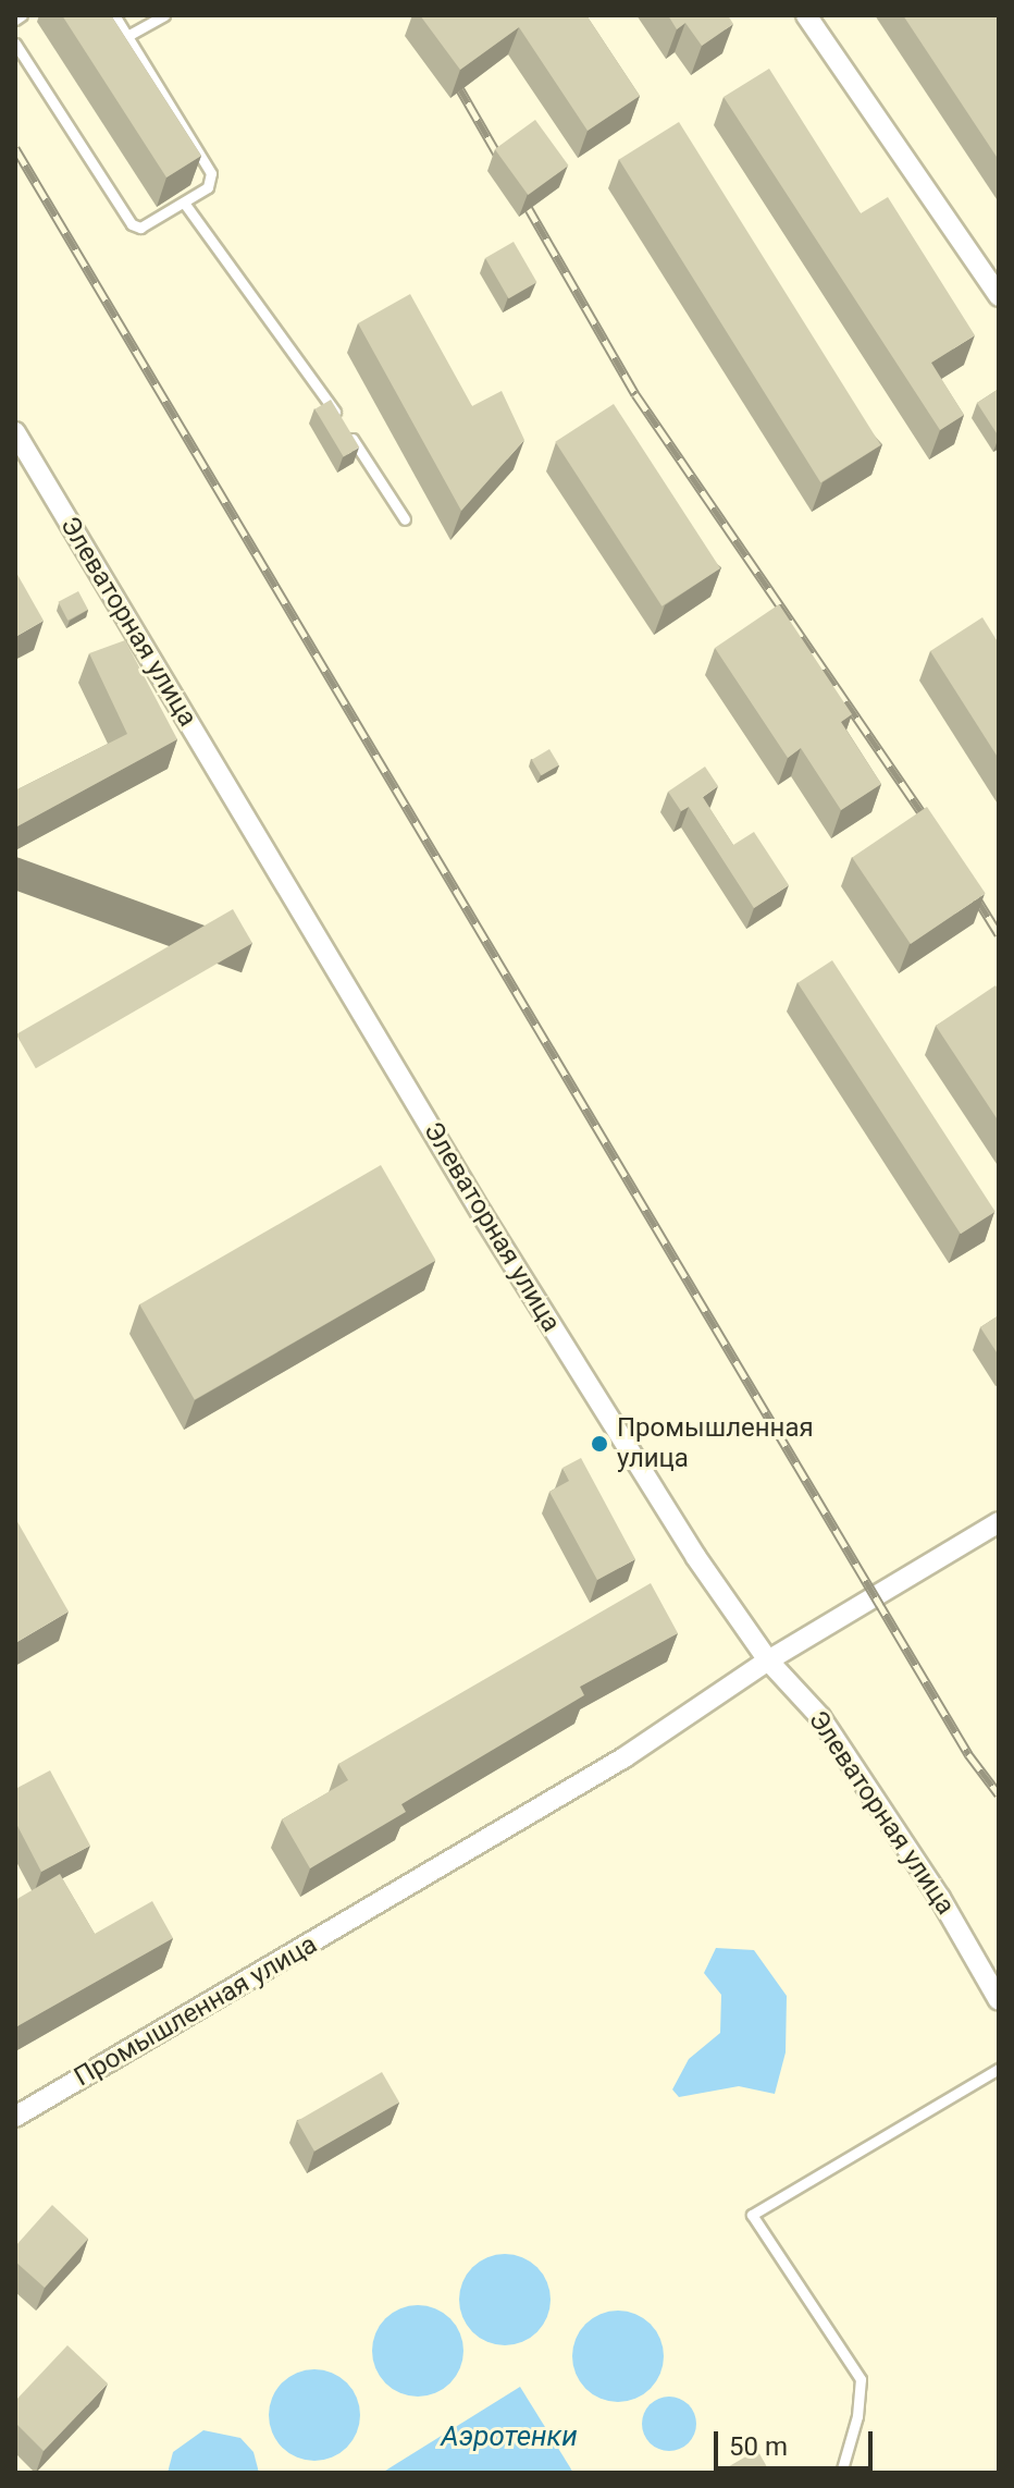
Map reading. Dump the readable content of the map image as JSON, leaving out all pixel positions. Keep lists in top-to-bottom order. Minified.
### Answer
{"streets":{"street":["Элеваторная улица","Промышленная улица"]},"crossings":[["Элеваторная улица","Промышленная улица"]],"water":["Аэротенки"],"places":["Промышленная улица"],"scale_bar":"50 m"}
